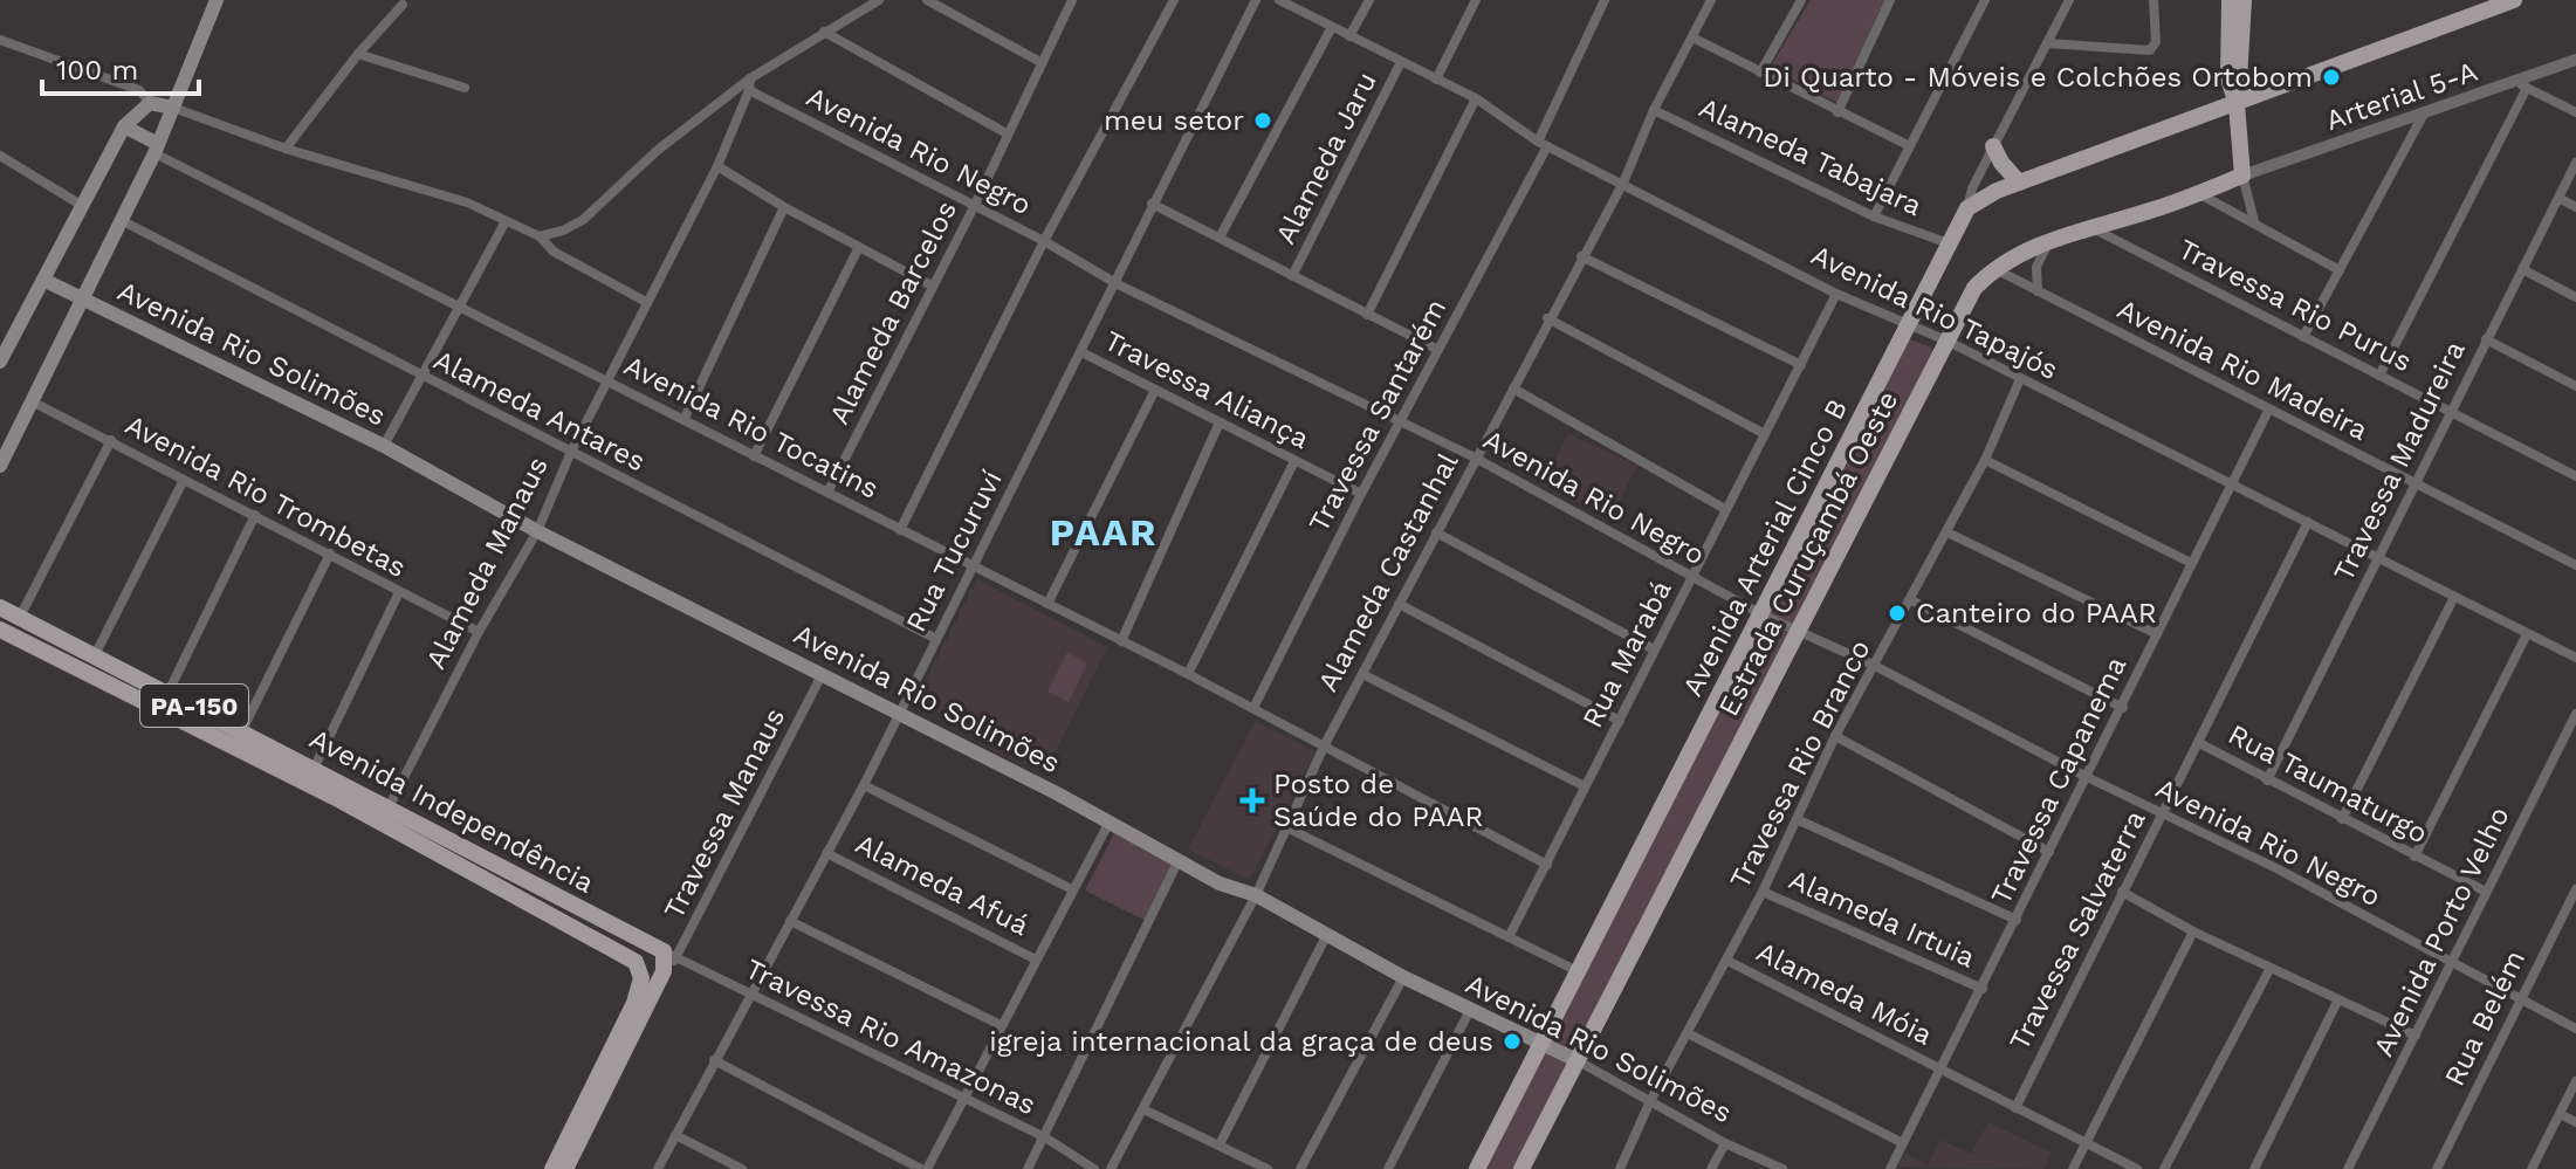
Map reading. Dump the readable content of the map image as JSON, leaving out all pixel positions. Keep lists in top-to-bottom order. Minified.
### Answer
{"streets":{"main road":["Avenida Rio Solimões","Avenida Arterial Cinco B","Estrada Curuçambá Oeste","PA-150","Avenida Independência"],"street":["Arterial 5-A","Avenida Rio Negro","Alameda Tabajara","Alameda Jaru","Travessa Rio Purus","Alameda Barcelos","Avenida Rio Tapajós","Avenida Rio Madeira","Travessa Aliança","Alameda Antares","Travessa Santarém","Avenida Rio Tocatins","Travessa Madureira","Avenida Rio Trombetas","Rua Tucuruví","Alameda Manaus","Alameda Castanhal","Rua Marabá","Travessa Rio Branco","Travessa Capanema","Rua Taumaturgo","Travessa Manaus","Alameda Afuá","Alameda Irtuia","Travessa Salvaterra","Avenida Porto Velho","Alameda Móia","Rua Belém","Travessa Rio Amazonas"]},"crossings":[["Arterial 5-A","Estrada Curuçambá Oeste"],["Avenida Rio Negro","Alameda Barcelos"],["Avenida Rio Negro","Travessa Santarém"],["Avenida Rio Negro","Avenida Arterial Cinco B"],["Avenida Rio Negro","Rua Tucuruví"],["Avenida Rio Negro","Estrada Curuçambá Oeste"],["Avenida Rio Negro","Alameda Manaus"],["Avenida Rio Negro","Alameda Castanhal"],["Avenida Rio Negro","Rua Marabá"],["Avenida Rio Negro","Travessa Rio Branco"],["Avenida Rio Negro","Travessa Capanema"],["Avenida Rio Negro","Travessa Salvaterra"],["Avenida Rio Negro","Avenida Porto Velho"],["Avenida Rio Negro","Rua Belém"],["Alameda Tabajara","Avenida Arterial Cinco B"],["Alameda Tabajara","Alameda Castanhal"],["Alameda Jaru","Avenida Rio Tapajós"],["Travessa Rio Purus","Travessa Madureira"],["Travessa Rio Purus","Estrada Curuçambá Oeste"],["Alameda Barcelos","Avenida Rio Tocatins"],["Avenida Rio Tapajós","Travessa Santarém"],["Avenida Rio Tapajós","Travessa Madureira"],["Avenida Rio Tapajós","Avenida Arterial Cinco B"],["Avenida Rio Tapajós","Estrada Curuçambá Oeste"],["Avenida Rio Tapajós","Alameda Castanhal"],["Avenida Rio Tapajós","Rua Marabá"],["Avenida Rio Tapajós","Travessa Rio Branco"],["Avenida Rio Tapajós","Travessa Capanema"],["Avenida Rio Tapajós","Travessa Salvaterra"],["Avenida Rio Solimões","Avenida Arterial Cinco B"],["Avenida Rio Solimões","Rua Tucuruví"],["Avenida Rio Solimões","Estrada Curuçambá Oeste"],["Avenida Rio Solimões","Alameda Manaus"],["Avenida Rio Solimões","Alameda Castanhal"],["Avenida Rio Solimões","Travessa Rio Branco"],["Avenida Rio Solimões","Travessa Manaus"],["Avenida Rio Madeira","Travessa Madureira"],["Avenida Rio Madeira","Estrada Curuçambá Oeste"],["Avenida Rio Madeira","Travessa Capanema"],["Travessa Aliança","Travessa Santarém"],["Travessa Aliança","Rua Tucuruví"],["Alameda Antares","Rua Tucuruví"],["Alameda Antares","Alameda Manaus"],["Travessa Santarém","Avenida Rio Tocatins"],["Avenida Rio Tocatins","Rua Tucuruví"],["Avenida Rio Tocatins","Alameda Manaus"],["Avenida Rio Tocatins","Alameda Castanhal"],["Avenida Rio Tocatins","Rua Marabá"],["Travessa Madureira","Rua Taumaturgo"],["Avenida Rio Trombetas","Alameda Manaus"],["Rua Tucuruví","Alameda Afuá"],["Rua Tucuruví","Travessa Rio Amazonas"],["Alameda Manaus","Avenida Independência"],["Travessa Rio Branco","Alameda Irtuia"],["Travessa Rio Branco","Alameda Móia"],["Travessa Capanema","Alameda Irtuia"],["Travessa Capanema","Alameda Móia"],["Rua Taumaturgo","Travessa Salvaterra"],["Rua Taumaturgo","Avenida Porto Velho"],["Avenida Independência","Travessa Manaus"],["Avenida Independência","Travessa Rio Amazonas"],["Travessa Manaus","Travessa Rio Amazonas"],["Travessa Salvaterra","Alameda Móia"]],"districts":["PAAR"],"places":{"other":["Di Quarto - Móveis e Colchões Ortobom","meu setor","Canteiro do PAAR","igreja internacional da graça de deus"],"health":["Posto de Saúde do PAAR"]},"scale_bar":"100 m"}
